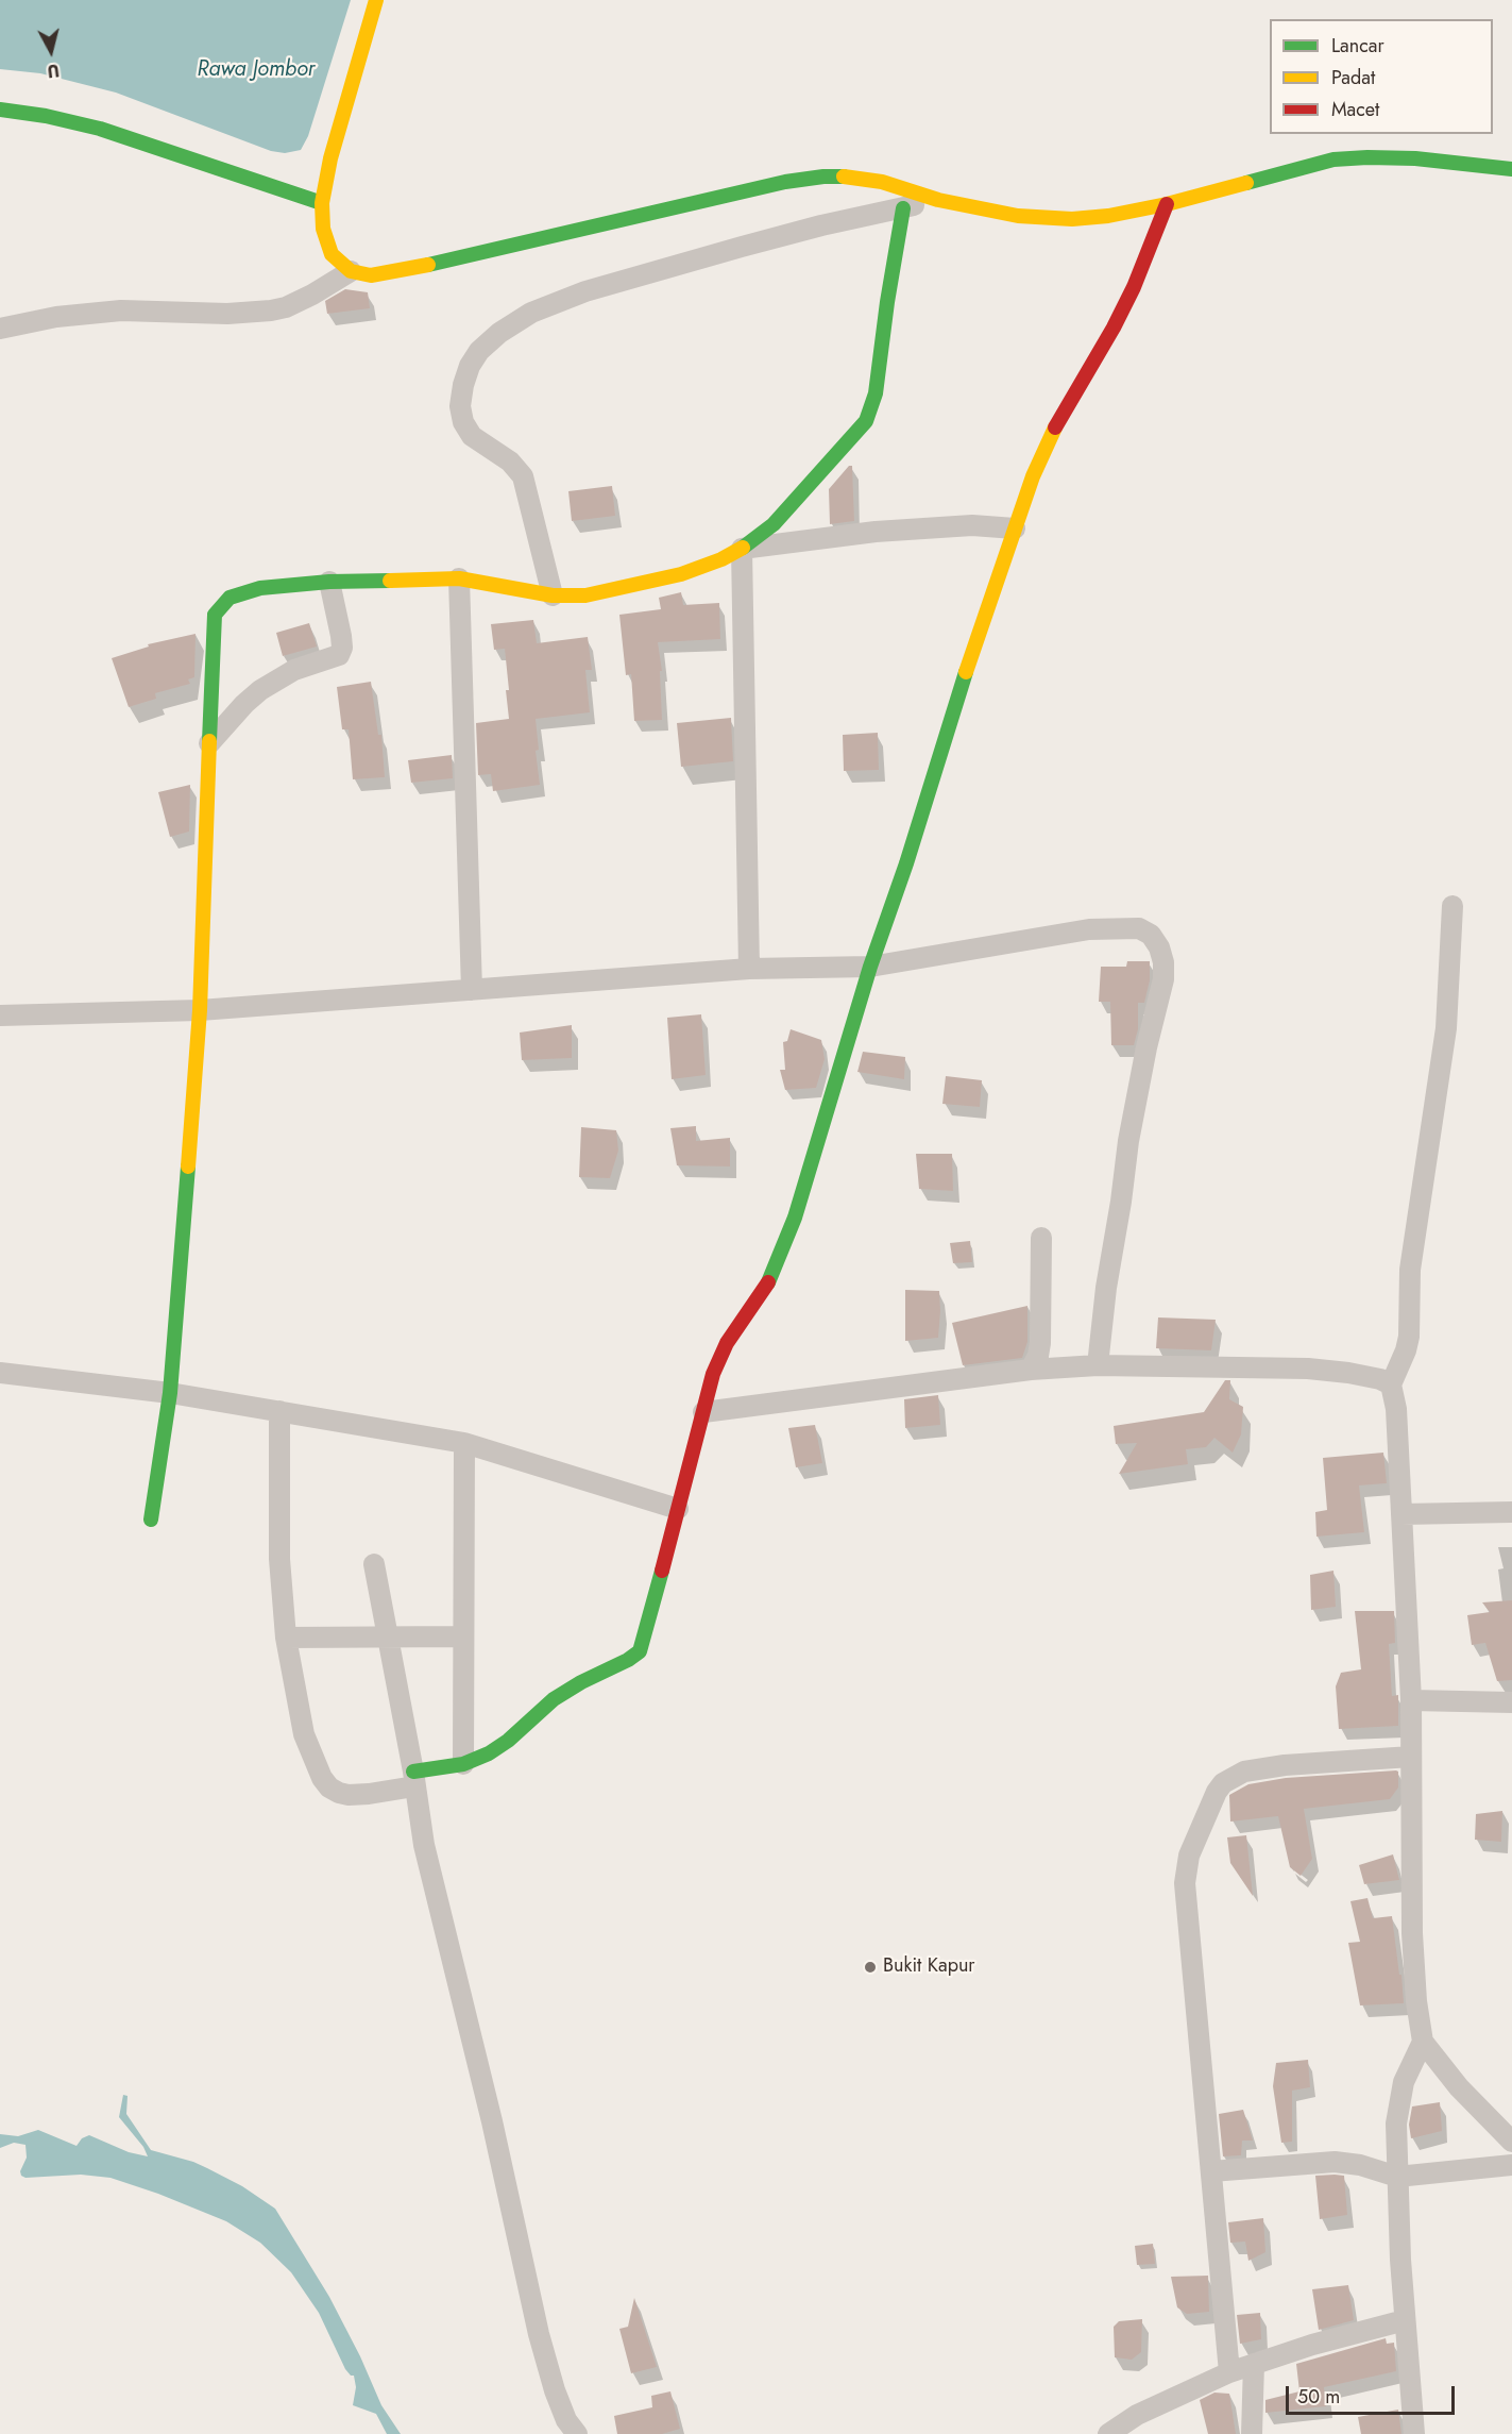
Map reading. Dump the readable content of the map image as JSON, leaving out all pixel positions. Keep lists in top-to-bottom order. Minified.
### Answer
{"water":["Rawa Jombor"],"places":["Bukit Kapur"],"legend":["Lancar","Padat","Macet"],"scale_bar":"50 m","north":"bottom"}
